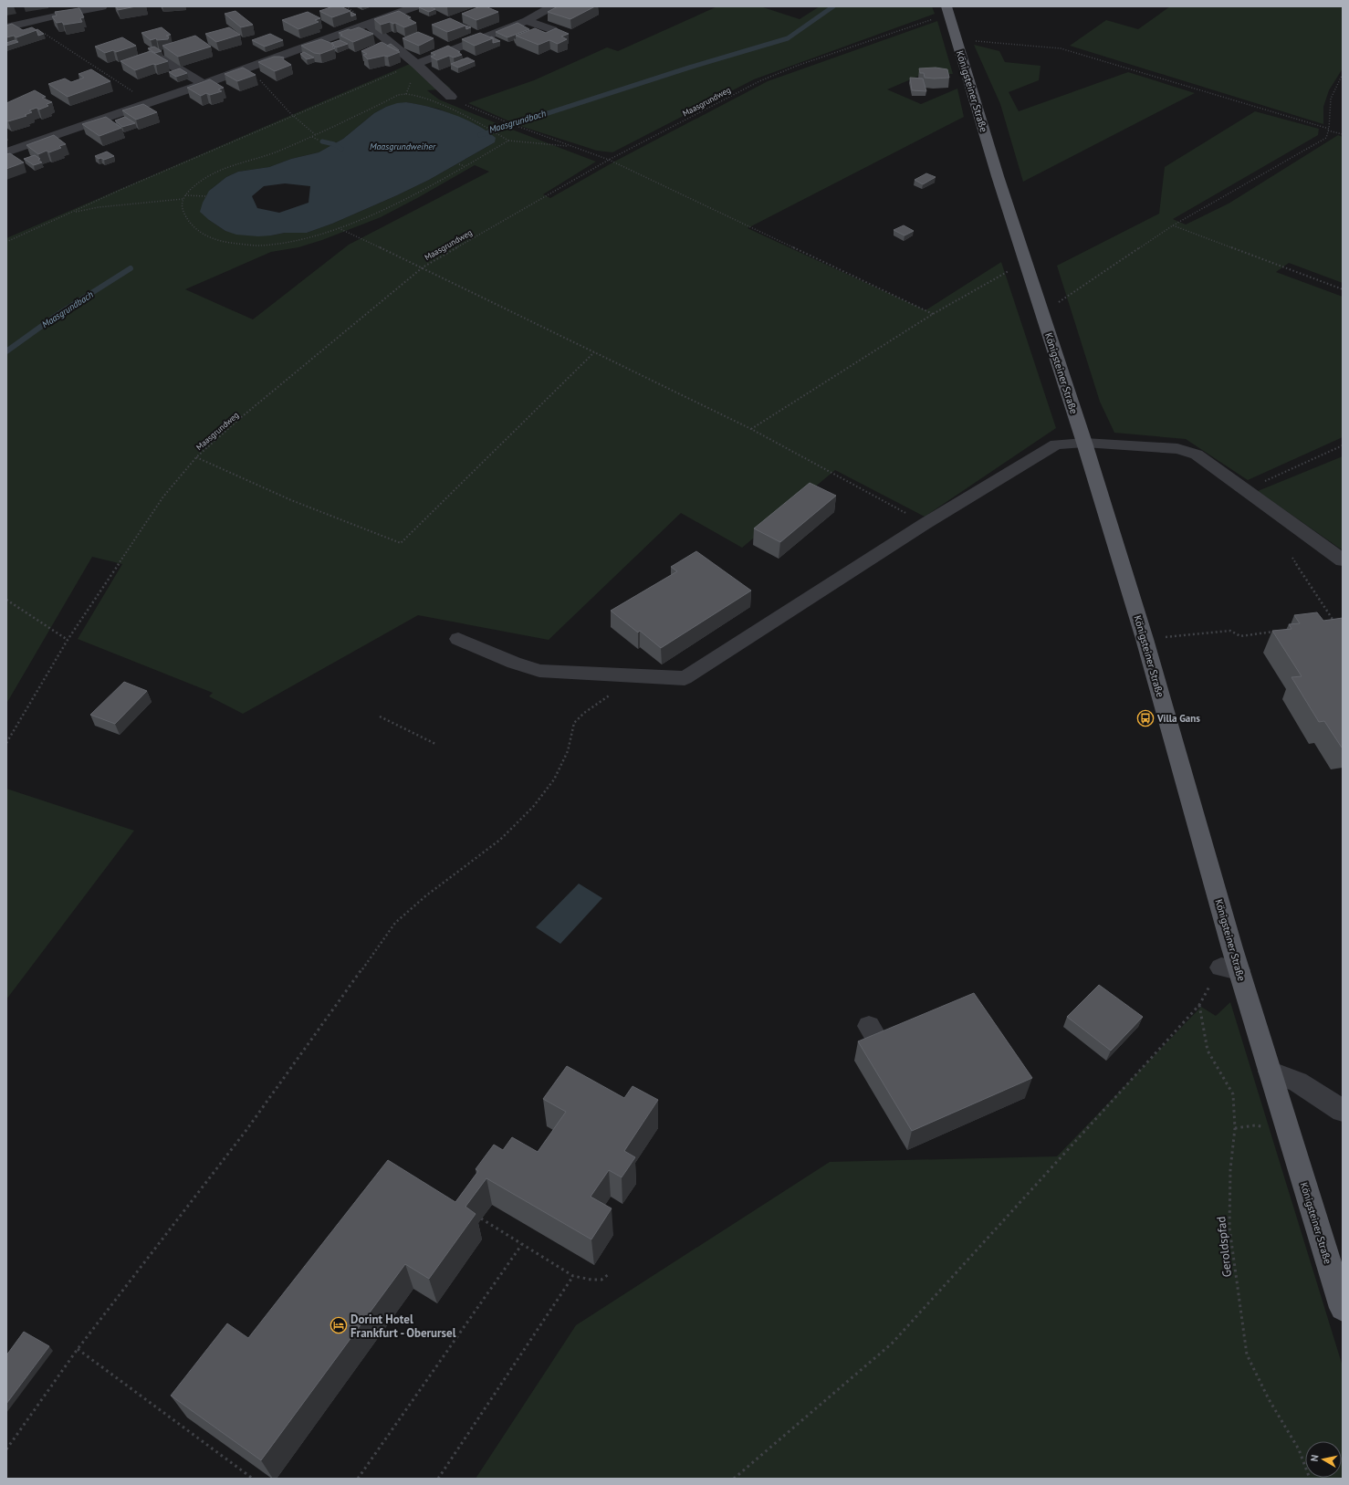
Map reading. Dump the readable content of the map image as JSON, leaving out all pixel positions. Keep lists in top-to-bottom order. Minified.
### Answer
{"streets":{"main road":["Königsteiner Straße"],"path":["Maasgrundweg","Geroldspfad"]},"crossings":[["Königsteiner Straße","Maasgrundweg"]],"water":["Maasgrundbach","Maasgrundweiher"],"places":{"bus stop":["Villa Gans"],"hotel":["Dorint Hotel Frankfurt - Oberursel"]},"north":"left"}
